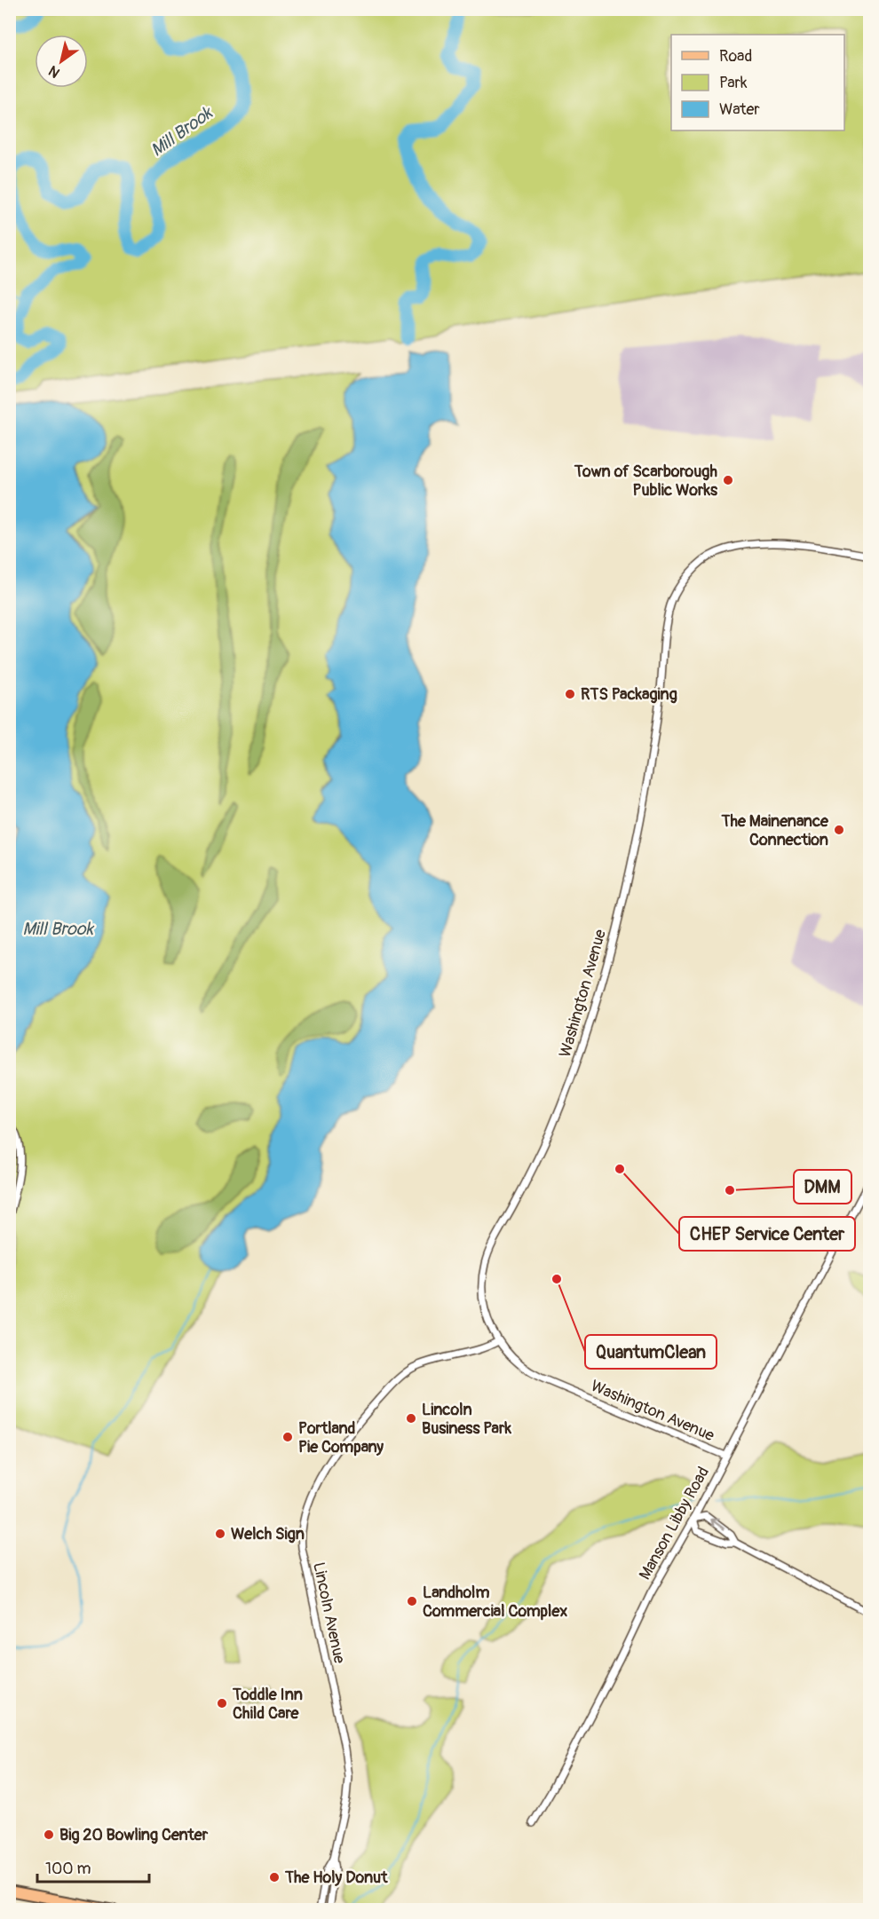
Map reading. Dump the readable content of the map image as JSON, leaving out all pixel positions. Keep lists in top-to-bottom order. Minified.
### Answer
{"streets":{"street":["Washington Avenue","Manson Libby Road","Lincoln Avenue"]},"crossings":[["Washington Avenue","Manson Libby Road"],["Washington Avenue","Lincoln Avenue"]],"water":["Mill Brook"],"places":["Town of Scarborough Public Works","RTS Packaging","The Mainenance Connection","CHEP Service Center","DMM","QuantumClean","Lincoln Business Park","Portland Pie Company","Welch Sign","Landholm Commercial Complex","Toddle Inn Child Care","Big 20 Bowling Center","The Holy Donut"],"legend":["Road","Park","Water"],"scale_bar":"100 m","north":"bottom left"}
